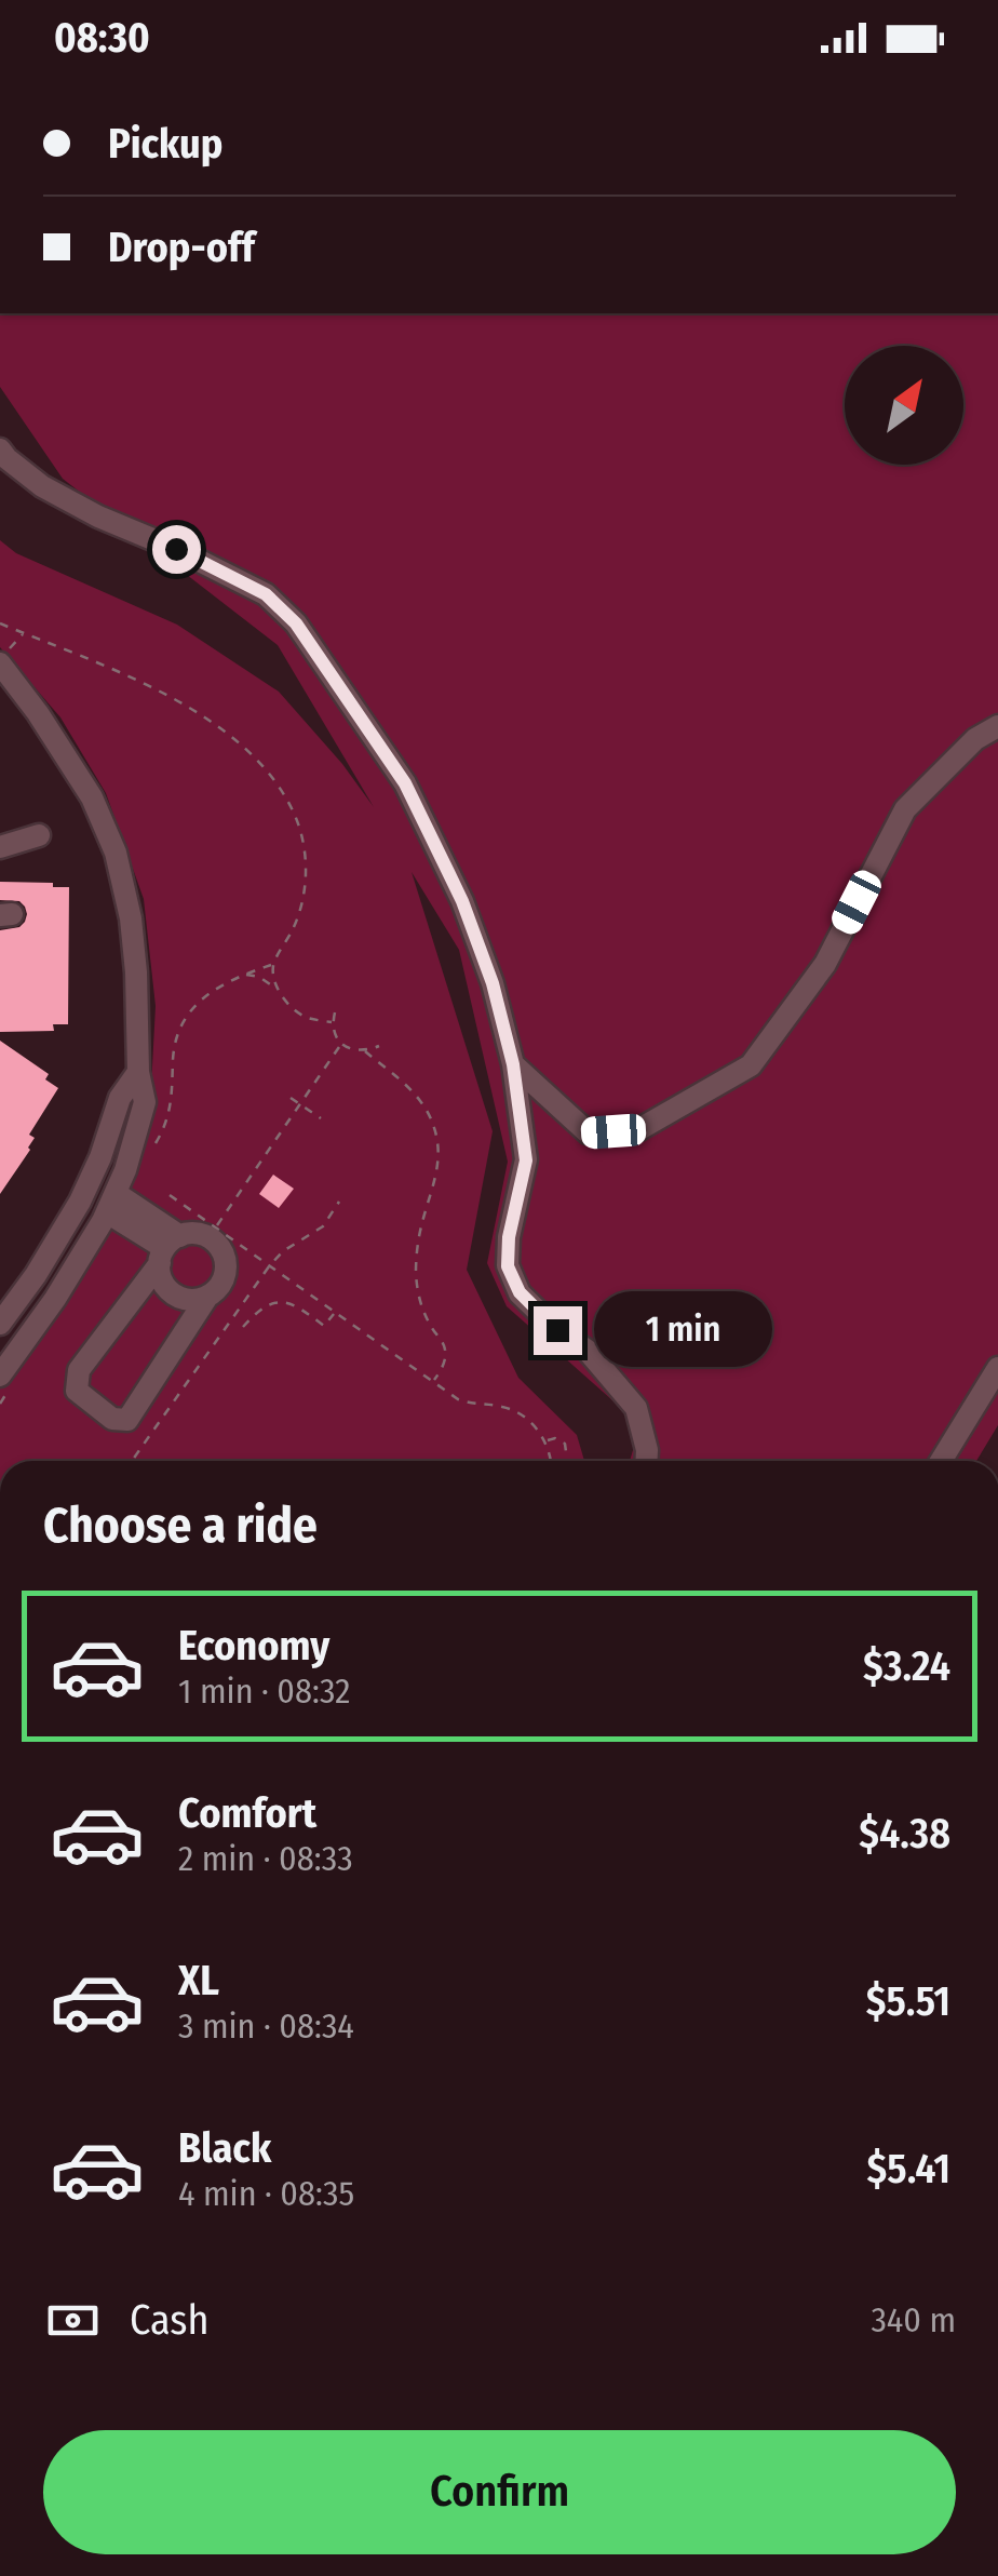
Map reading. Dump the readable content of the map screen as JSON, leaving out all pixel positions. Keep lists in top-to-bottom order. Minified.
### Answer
{"north":"top right","page":{"status":"08:30","banner":["Pickup","Drop-off"],"bubble":"1 min","heading":"Choose a ride","list":[{"name":"Economy","note":"1 min · 08:32","value":"$3.24"},{"name":"Comfort","note":"2 min · 08:33","value":"$4.38"},{"name":"XL","note":"3 min · 08:34","value":"$5.51"},{"name":"Black","note":"4 min · 08:35","value":"$5.41"}],"pay":["Cash","340 m"],"buttons":"Confirm"}}
